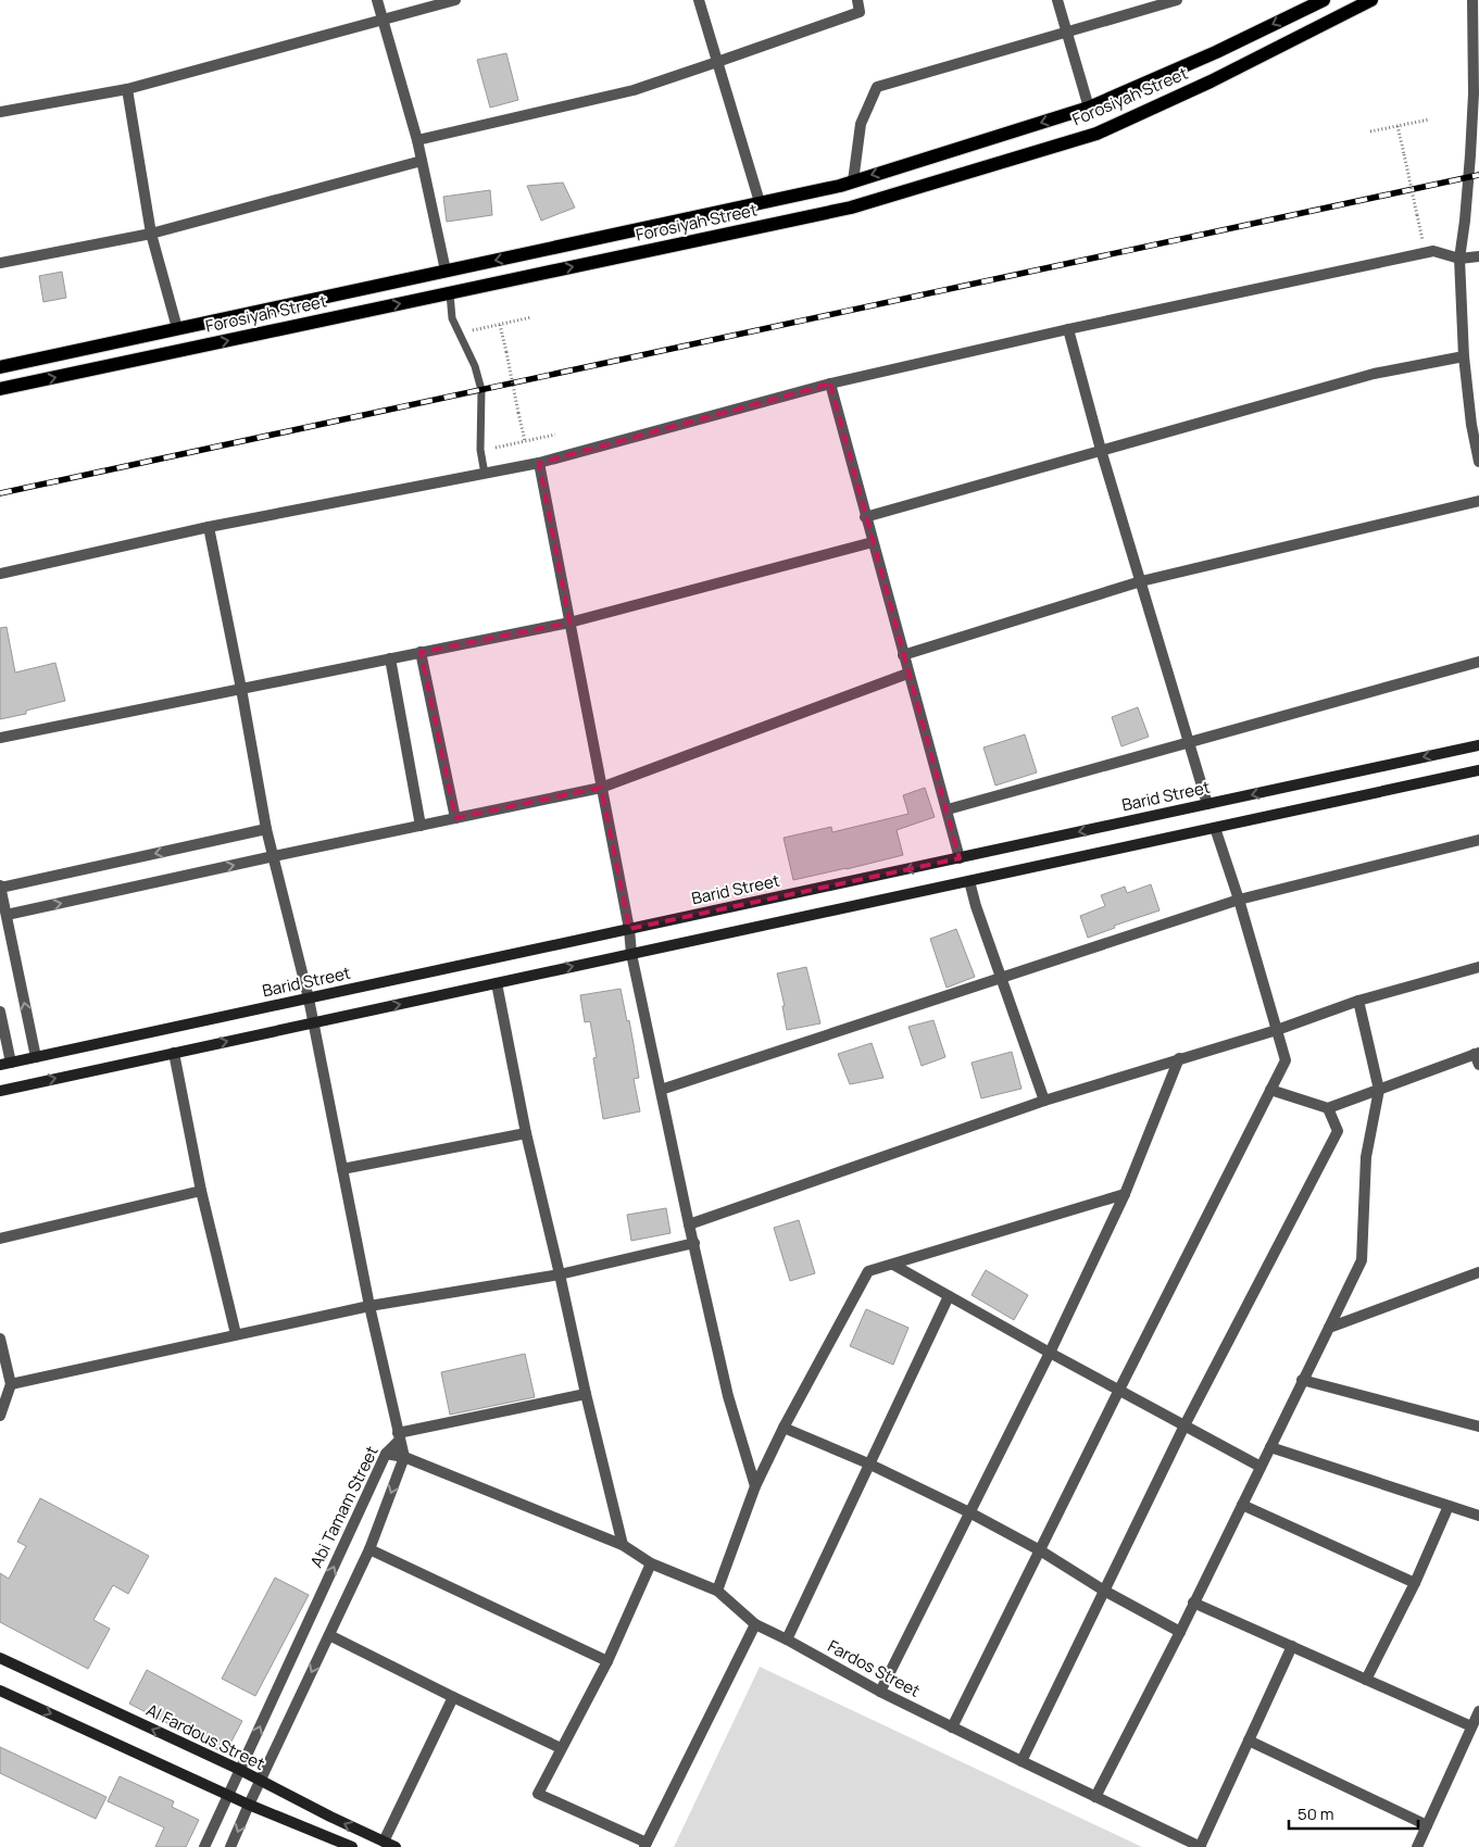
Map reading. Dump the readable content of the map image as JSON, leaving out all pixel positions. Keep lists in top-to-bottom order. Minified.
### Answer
{"streets":{"main road":["Forosiyah Street","Barid Street","Al Fardous Street"],"street":["Abi Tamam Street","Fardos Street"]},"crossings":[["Abi Tamam Street","Fardos Street"],["Abi Tamam Street","Al Fardous Street"]],"scale_bar":"50 m"}
